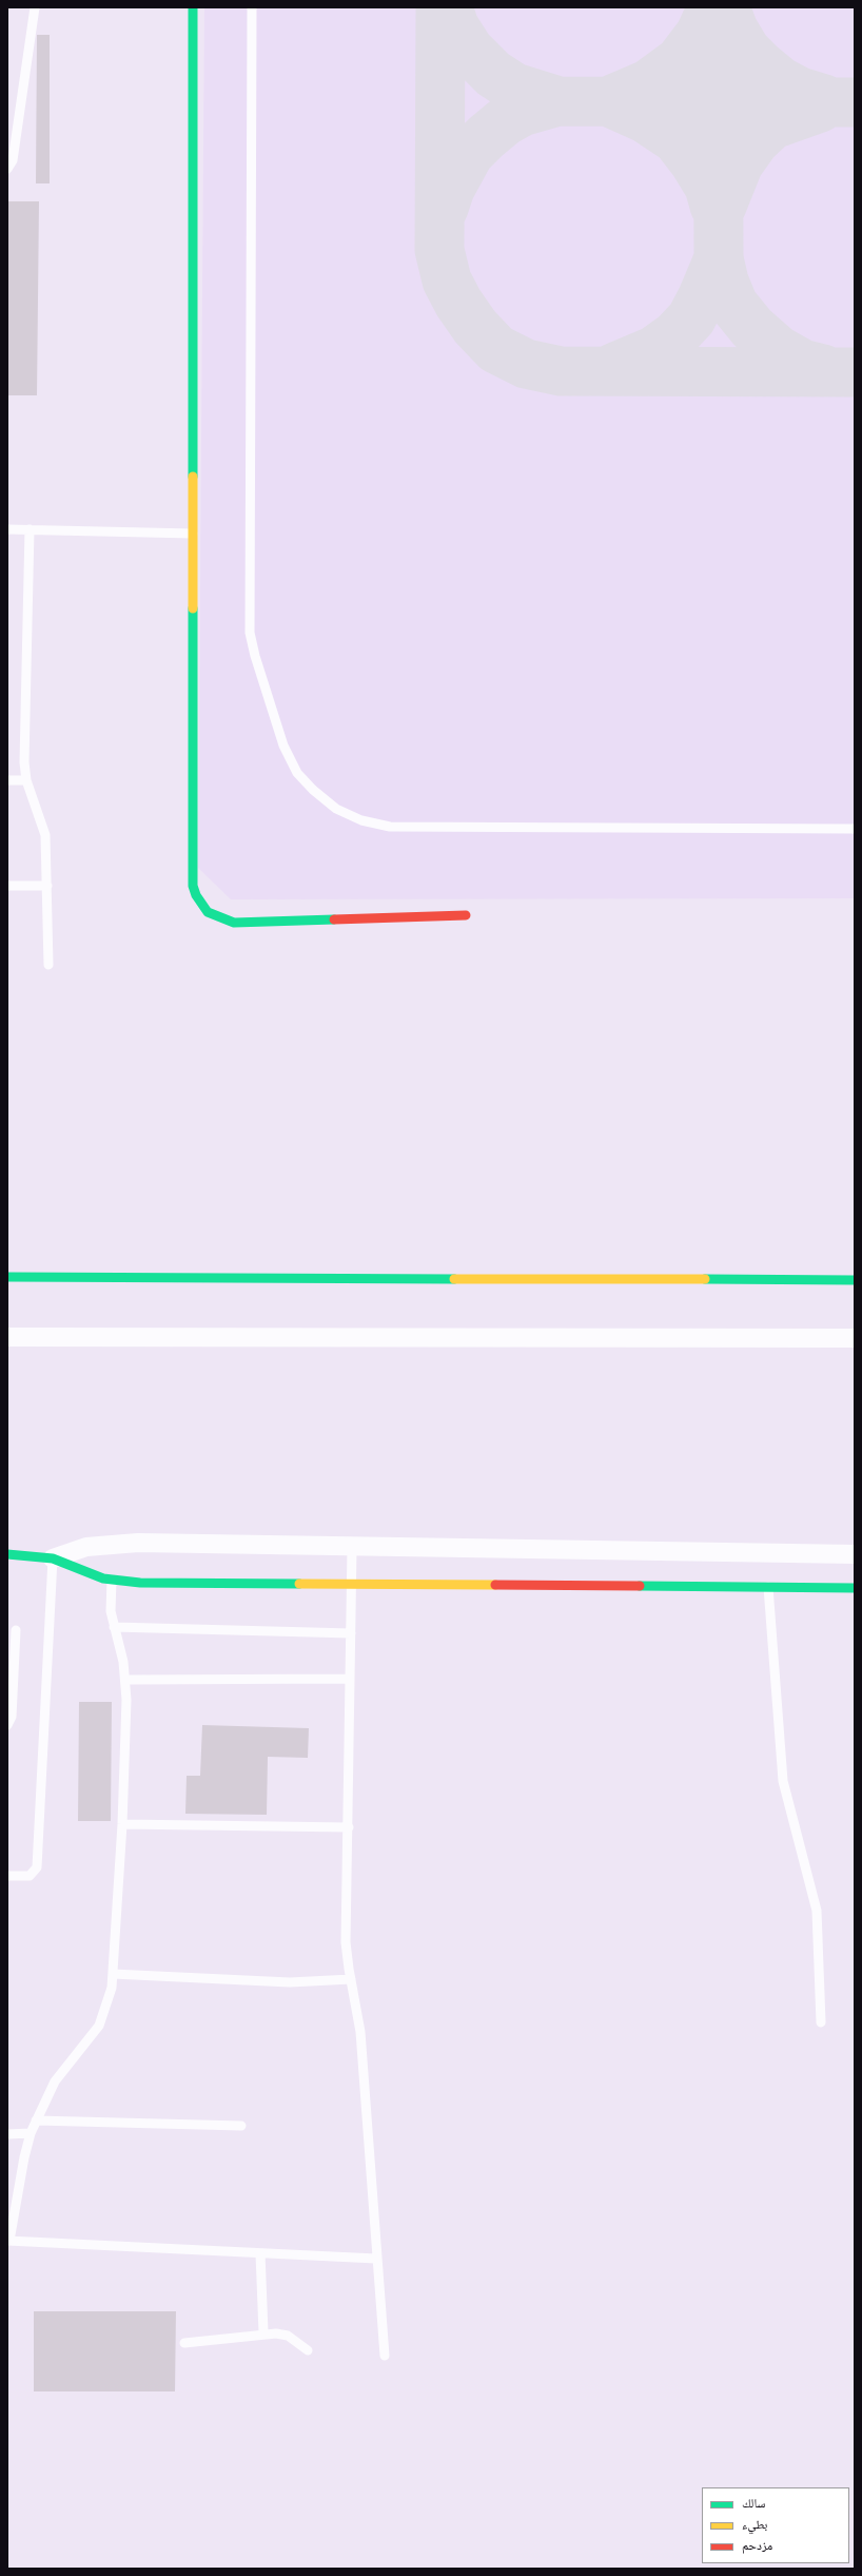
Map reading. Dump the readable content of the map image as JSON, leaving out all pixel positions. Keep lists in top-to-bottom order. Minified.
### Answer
{"legend":["سالك","بطيء","مزدحم"]}
